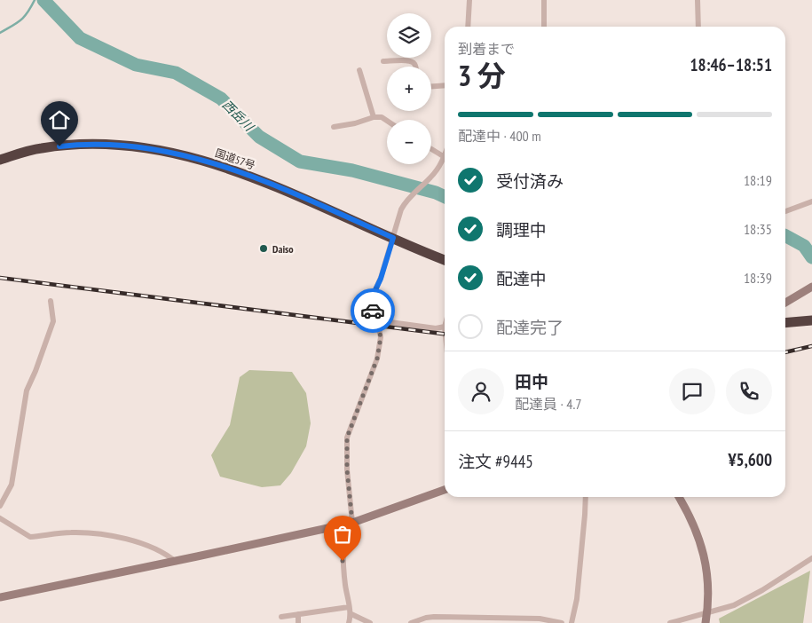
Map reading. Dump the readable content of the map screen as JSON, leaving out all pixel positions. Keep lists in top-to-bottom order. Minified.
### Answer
{"streets":{"highway":["国道57号"]},"water":["西岳川"],"places":["Daiso"],"page":{"map_buttons":["+","−"],"heading":["3 分","到着まで","18:46–18:51"],"panel":["田中","配達員 · 4.7","注文 #9445","¥5,600"],"bar":"配達中 · 400 m","list":[["受付済み","18:19"],["調理中","18:35"],["配達中","18:39"],"配達完了"]}}
